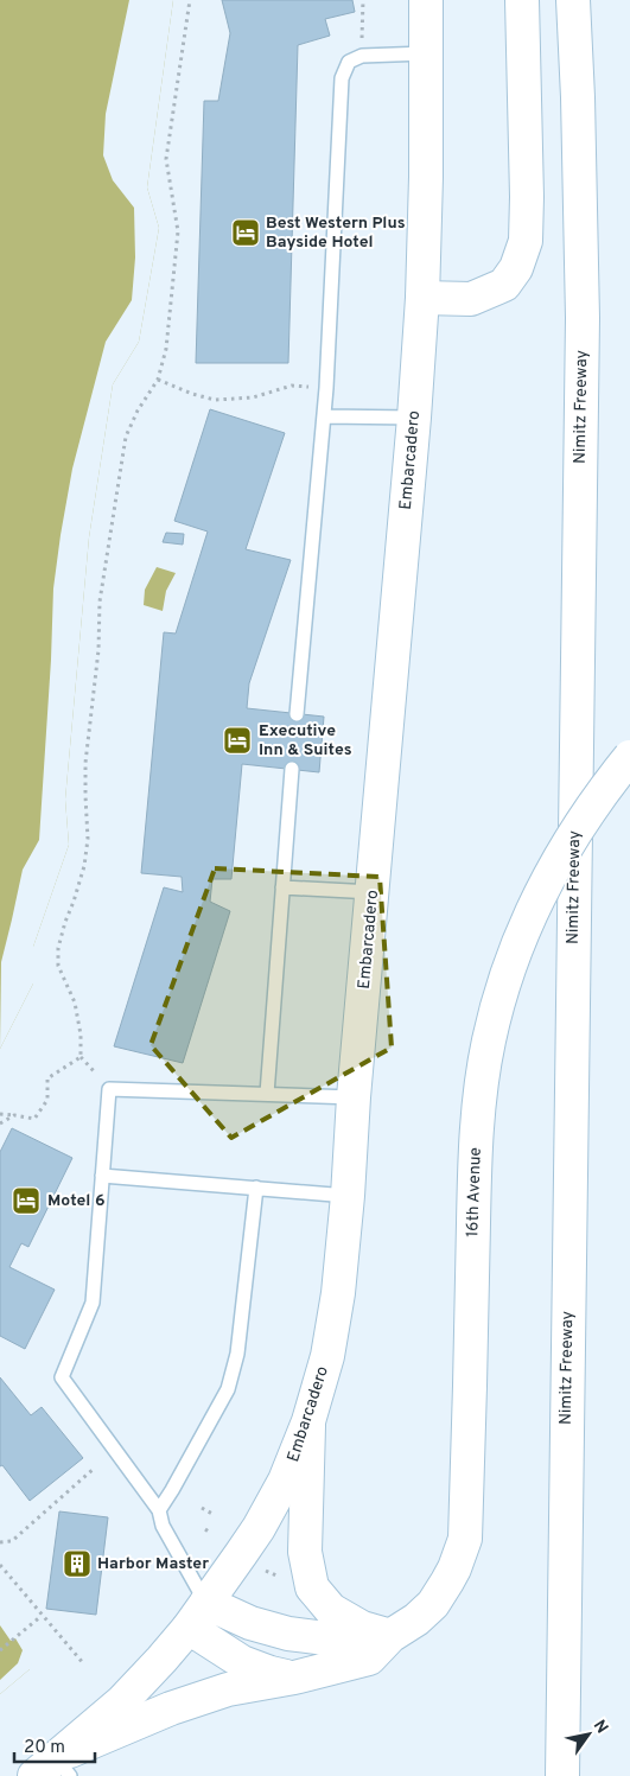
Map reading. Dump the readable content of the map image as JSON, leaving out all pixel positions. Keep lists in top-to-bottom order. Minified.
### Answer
{"streets":{"main road":["Nimitz Freeway","Embarcadero","16th Avenue"]},"places":{"hotel":["Best Western Plus Bayside Hotel","Executive Inn & Suites","Motel 6"],"building":["Harbor Master"]},"scale_bar":"20 m","north":"top right"}
